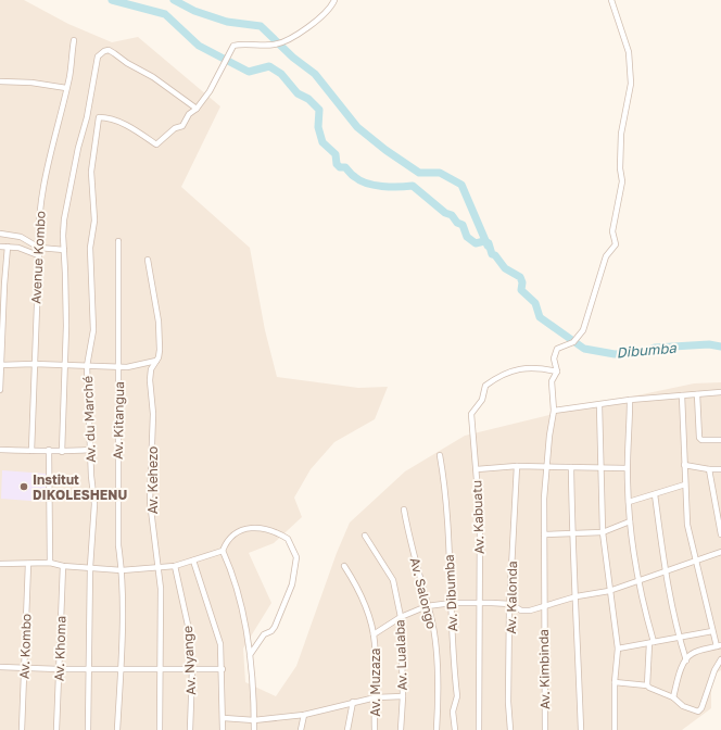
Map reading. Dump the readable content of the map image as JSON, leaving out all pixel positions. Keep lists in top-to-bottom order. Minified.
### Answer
{"streets":{"street":["Avenue Kombo","Av. du Marché","Av. Kitangua","Av. Kehezo","Av. Kabuatu","Av. Salongo","Av. Dibumba","Av. Kalonda","Av. Kombo","Av. Khoma","Av. Lualaba","Av. Nyange","Av. Kimbinda","Av. Muzaza"]},"crossings":[["Av. Kabuatu","Av. Kimbinda"]],"water":["Dibumba"],"places":["Institut DIKOLESHENU"]}
